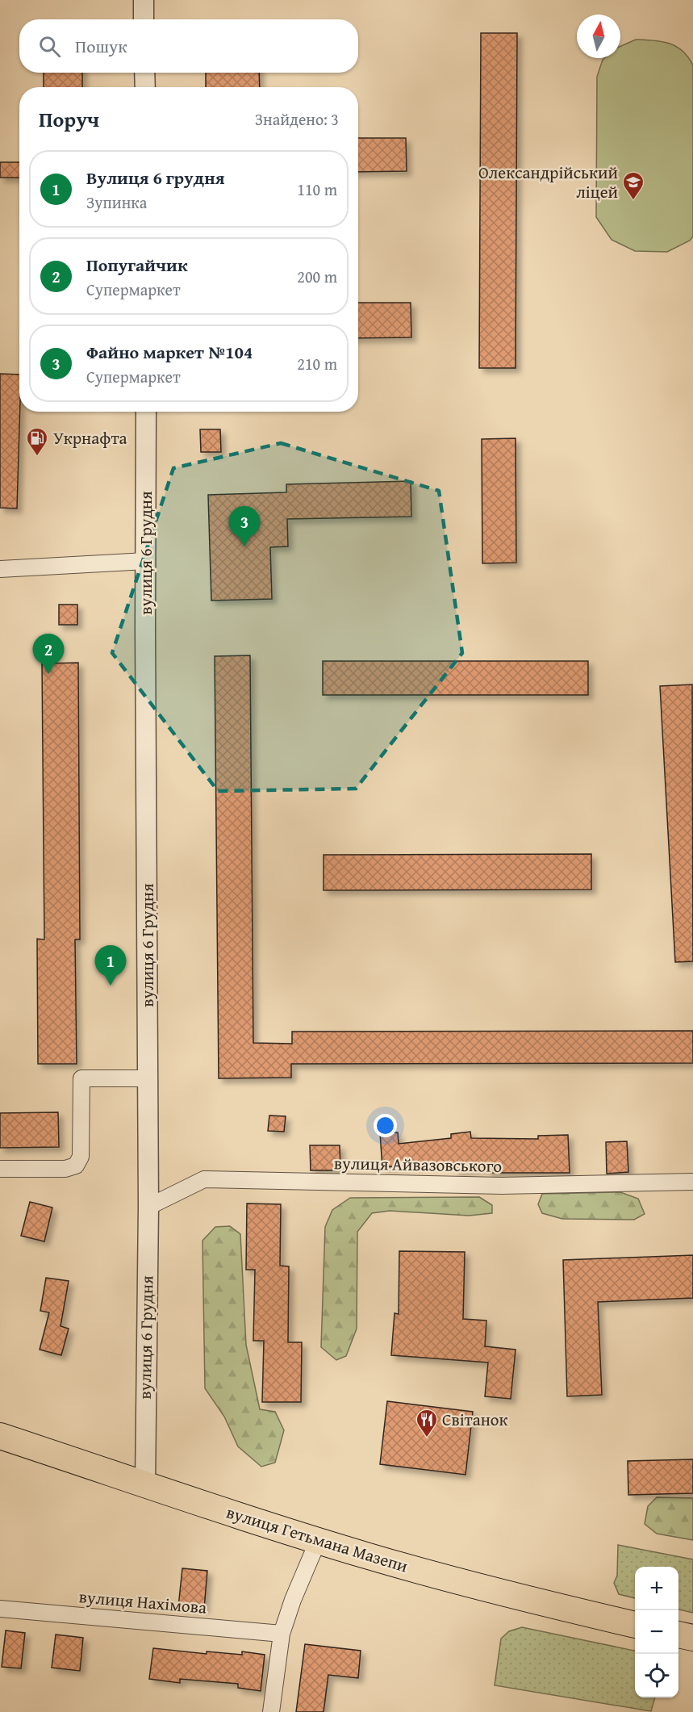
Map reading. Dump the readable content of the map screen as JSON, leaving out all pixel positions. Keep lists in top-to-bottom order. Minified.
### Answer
{"streets":{"highway":["вулиця Гетьмана Мазепи"],"street":["вулиця 6 Грудня","вулиця Айвазовського","вулиця Нахімова"]},"crossings":[["вулиця 6 Грудня","вулиця Айвазовського"],["вулиця 6 Грудня","вулиця Гетьмана Мазепи"]],"places":{"school or university":["Олександрійський ліцей"],"fuel station":["Укрнафта"],"restaurant":["Світанок"]},"north":"top","page":{"search":"Пошук","heading":["Поруч","Знайдено: 3"],"list":[{"mark":"1","name":"Вулиця 6 грудня","note":"Зупинка","value":"110 m"},{"mark":"2","name":"Попугайчик","note":"Супермаркет","value":"200 m"},{"mark":"3","name":"Файно маркет №104","note":"Супермаркет","value":"210 m"}],"pins":["3","2","1"],"map_buttons":["+","−"]}}
